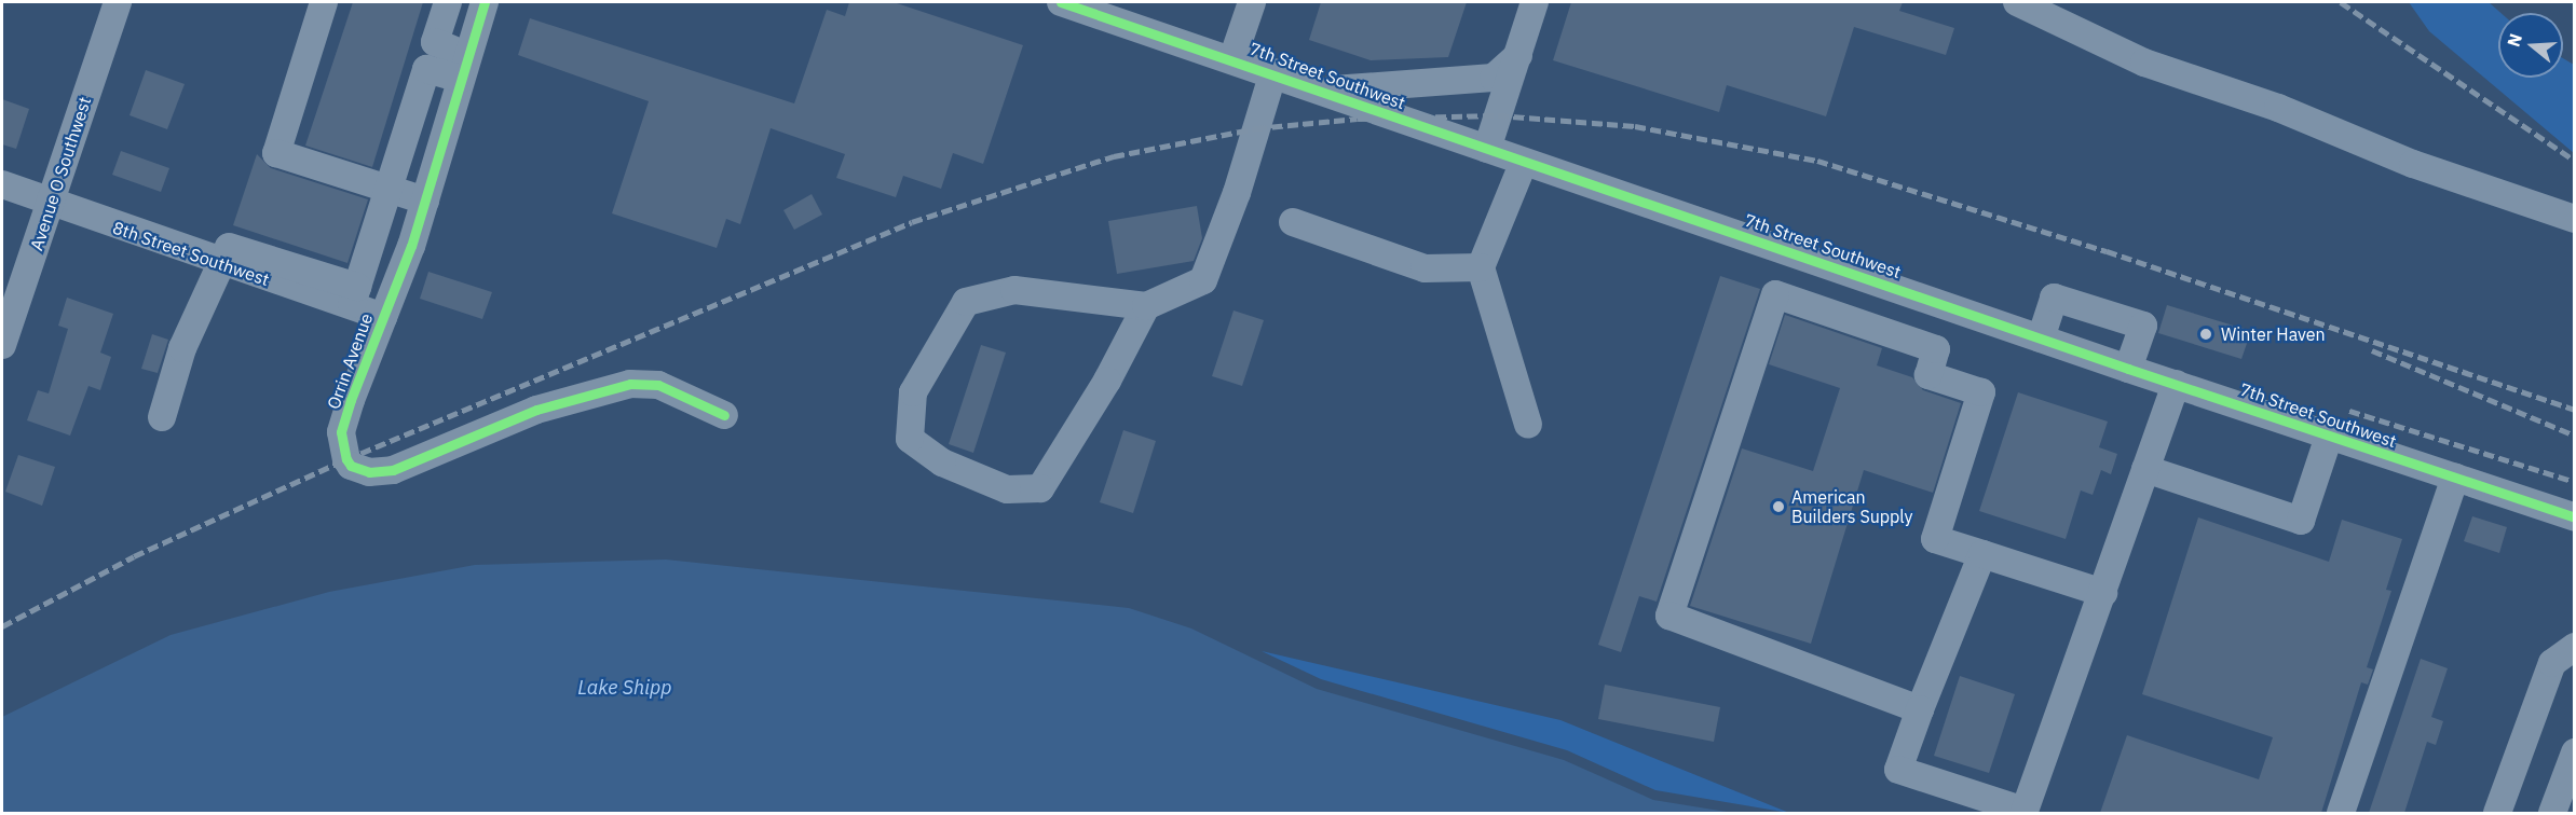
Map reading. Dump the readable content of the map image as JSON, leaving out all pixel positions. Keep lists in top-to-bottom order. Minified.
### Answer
{"streets":{"street":["7th Street Southwest","Avenue O Southwest","8th Street Southwest","Orrin Avenue"]},"crossings":[["Avenue O Southwest","8th Street Southwest"],["8th Street Southwest","Orrin Avenue"]],"water":["Lake Shipp"],"places":["Winter Haven","American Builders Supply"],"north":"left"}
